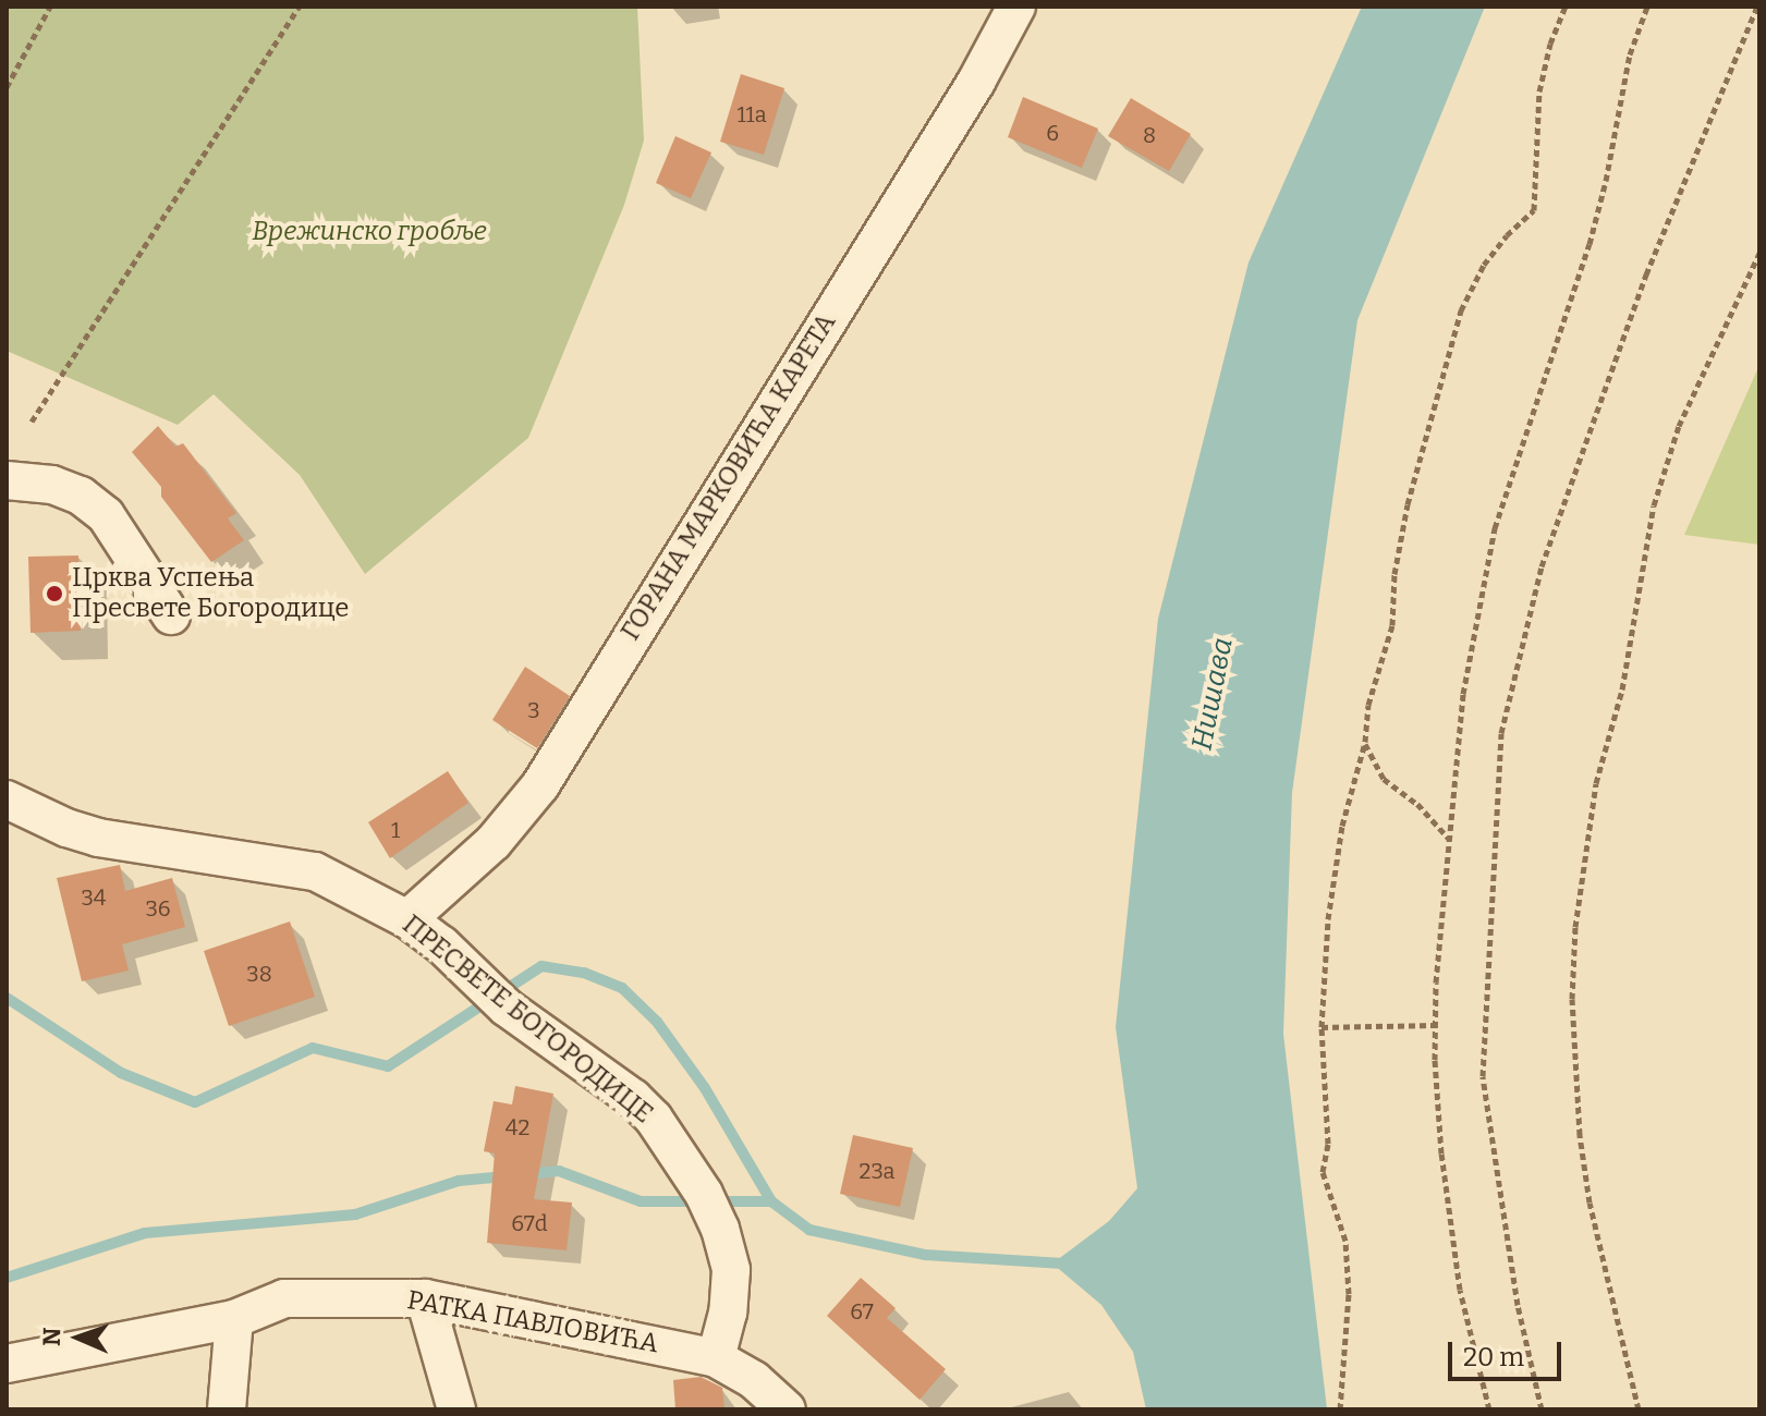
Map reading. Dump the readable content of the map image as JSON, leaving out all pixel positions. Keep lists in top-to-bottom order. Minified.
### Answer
{"streets":{"street":["ГОРАНА МАРКОВИЋА КАРЕТА","ПРЕСВЕТЕ БОГОРОДИЦЕ","РАТКА ПАВЛОВИЋА"]},"crossings":[["ГОРАНА МАРКОВИЋА КАРЕТА","ПРЕСВЕТЕ БОГОРОДИЦЕ"],["ПРЕСВЕТЕ БОГОРОДИЦЕ","РАТКА ПАВЛОВИЋА"]],"water":["Нишава"],"parks":["Врежинско гробље"],"places":["Црква Успења Пресвете Богородице"],"house_numbers":["11a","6","8","3","1","34","36","38","42","23a","67d","67"],"scale_bar":"20 m","north":"left"}
